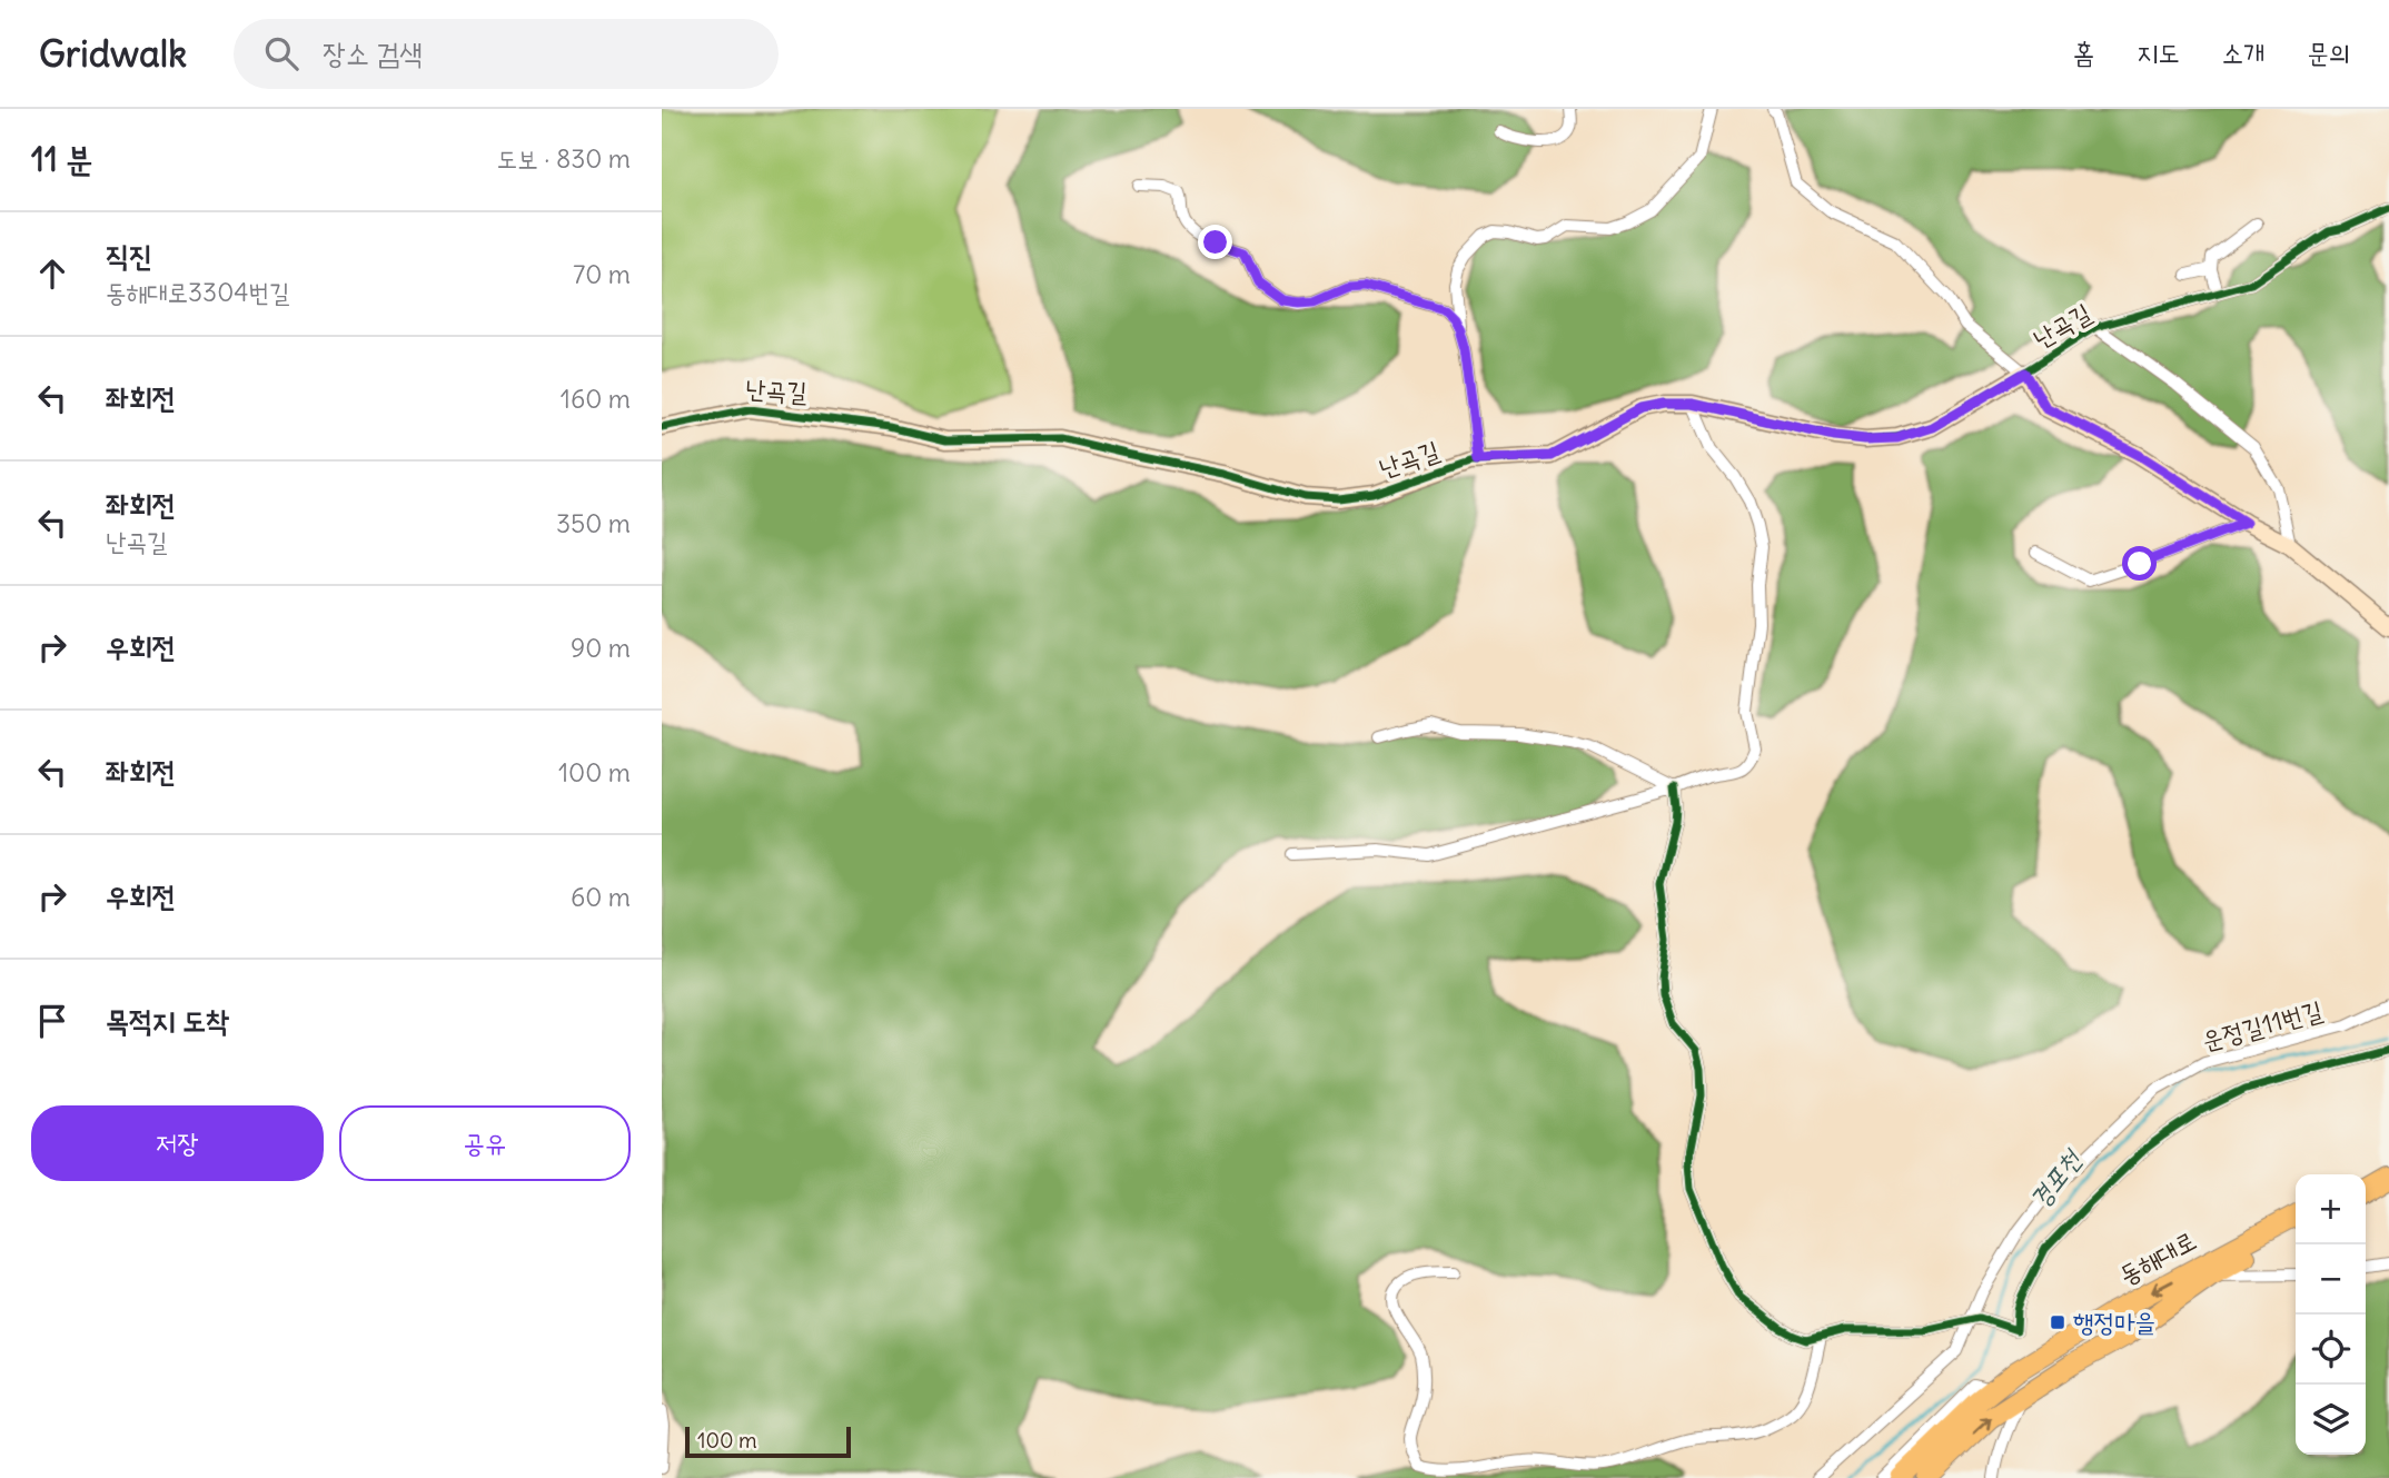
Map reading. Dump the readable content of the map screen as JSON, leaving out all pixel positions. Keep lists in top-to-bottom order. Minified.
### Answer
{"streets":{"highway":["동해대로"],"street":["난곡길","운정길11번길"]},"water":["경포천"],"places":{"transit":["행정마을"]},"scale_bar":"100 m","page":{"header":"Gridwalk","search":"장소 검색","nav":["홈","지도","소개","문의"],"heading":["11 분","도보 · 830 m"],"list":[["직진","동해대로3304번길","70 m"],["좌회전","160 m"],["좌회전","난곡길","350 m"],["우회전","90 m"],["좌회전","100 m"],["우회전","60 m"],"목적지 도착"],"buttons":["저장","공유"],"map_buttons":["+","−"],"scale":"100 m"}}
